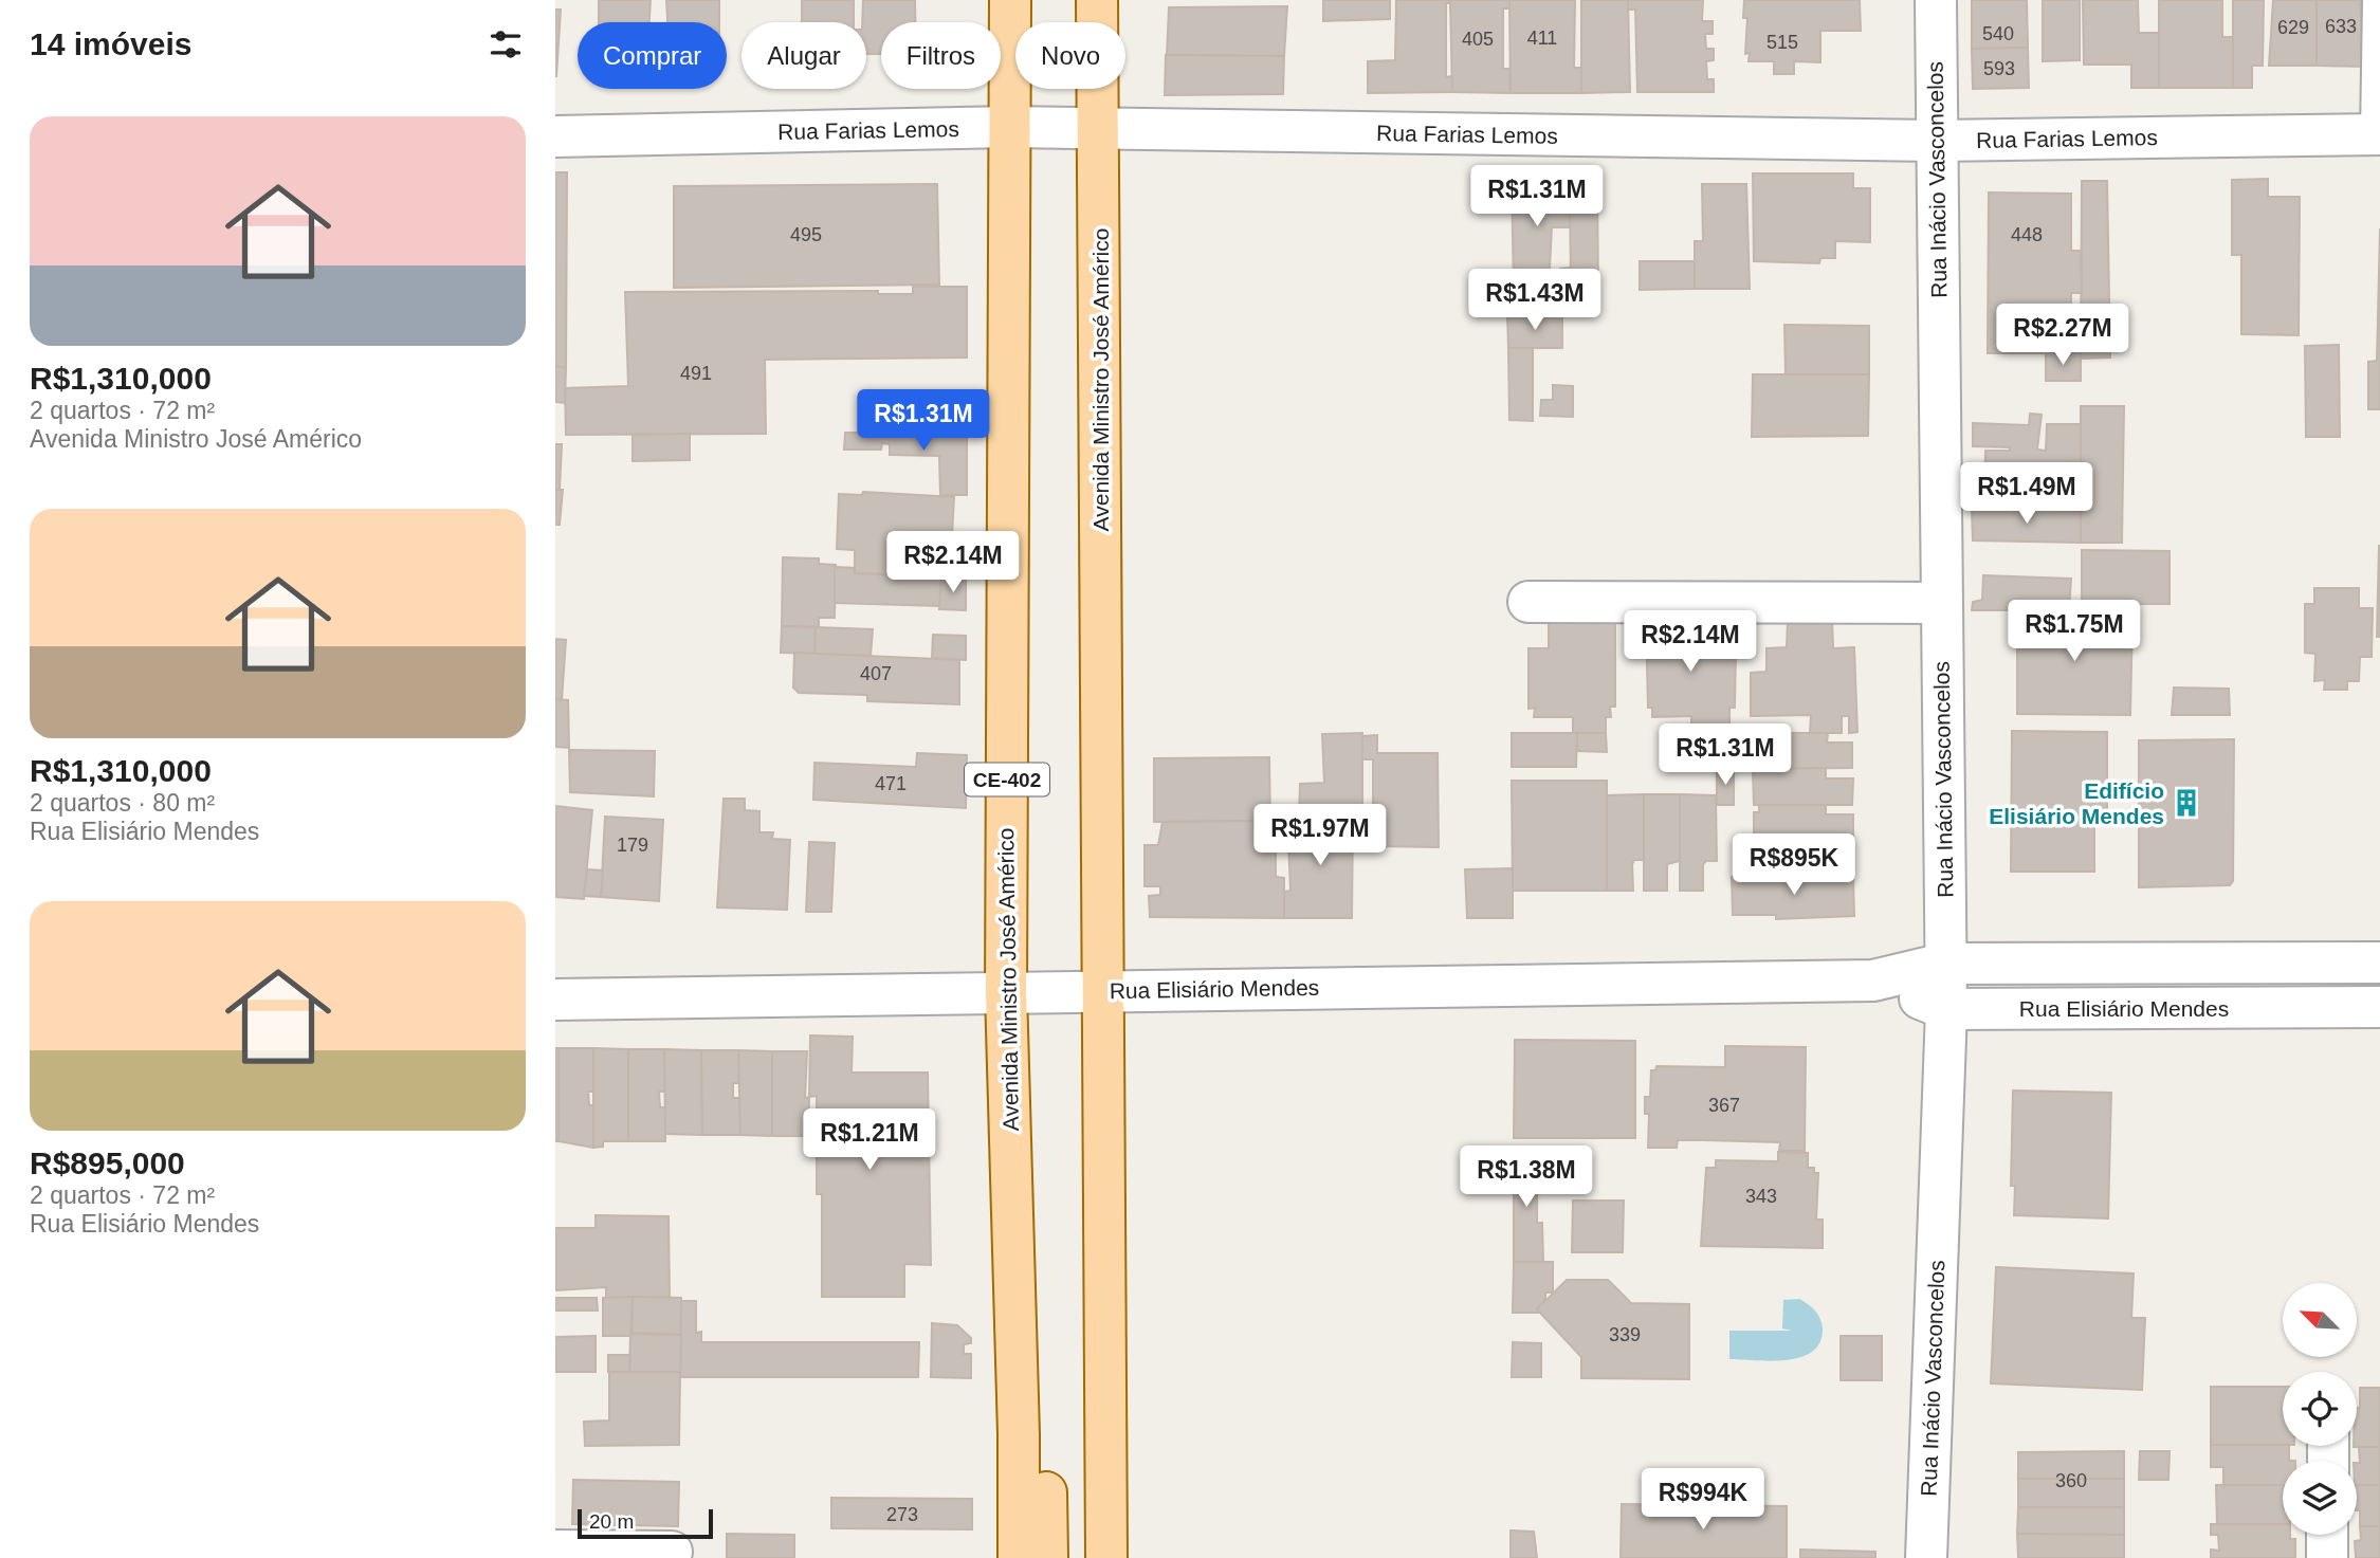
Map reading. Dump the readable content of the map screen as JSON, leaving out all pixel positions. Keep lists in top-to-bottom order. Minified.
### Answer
{"streets":{"main road":["Avenida Ministro José Américo","CE-402"],"street":["Rua Farias Lemos","Rua Inácio Vasconcelos","Rua Elisiário Mendes"]},"crossings":[["Rua Farias Lemos","Rua Inácio Vasconcelos"],["Rua Farias Lemos","Avenida Ministro José Américo"],["Rua Inácio Vasconcelos","Rua Elisiário Mendes"],["Avenida Ministro José Américo","Rua Elisiário Mendes"]],"places":{"building":["Edifício Elisiário Mendes"]},"house_numbers":["633","629","540","411","405","515","593","495","448","491","407","471","179","367","343","339","360","273"],"scale_bar":"20 m","north":"top left","page":{"heading":"14 imóveis","chip":["Comprar","Alugar","Filtros","Novo"],"list":[{"name":"R$1,310,000","note":"2 quartos · 72 m² · Avenida Ministro José Américo"},{"name":"R$1,310,000","note":"2 quartos · 80 m² · Rua Elisiário Mendes"},{"name":"R$895,000","note":"2 quartos · 72 m² · Rua Elisiário Mendes"}],"price":["R$1.31M","R$1.43M","R$2.27M","R$1.31M","R$1.49M","R$2.14M","R$1.75M","R$2.14M","R$1.31M","R$1.97M","R$895K","R$1.21M","R$1.38M","R$994K"],"scale":"20 m"}}
